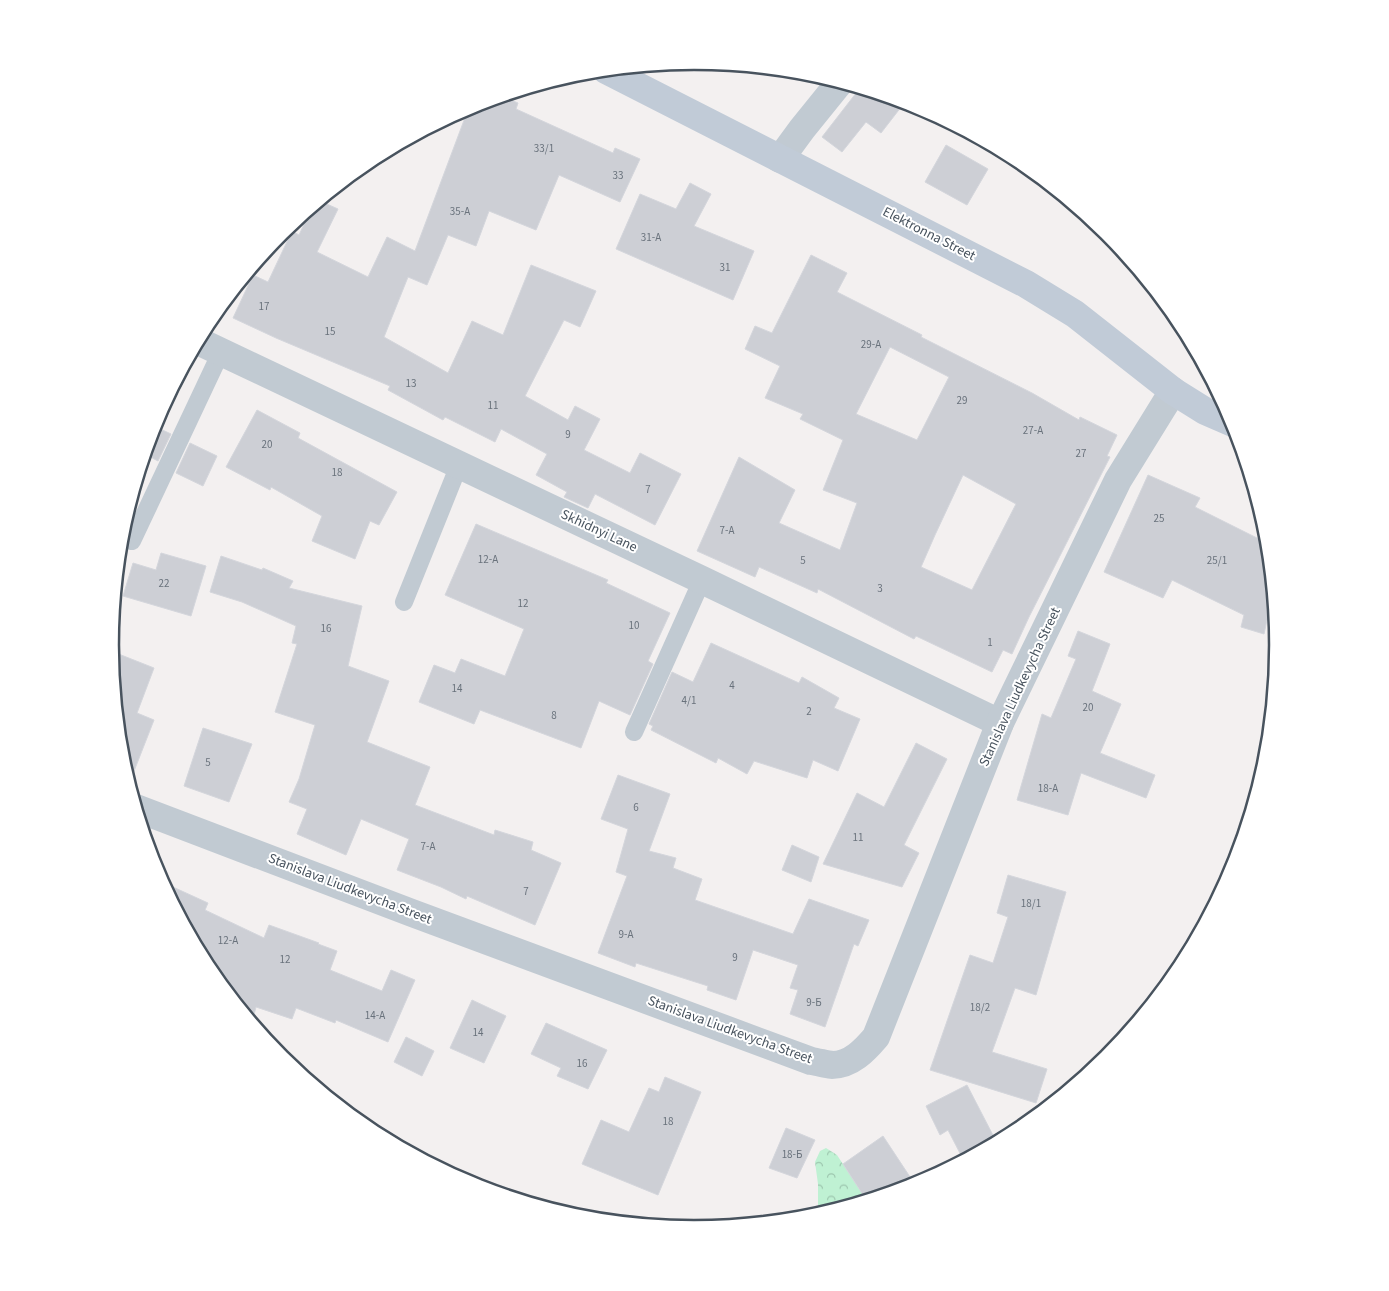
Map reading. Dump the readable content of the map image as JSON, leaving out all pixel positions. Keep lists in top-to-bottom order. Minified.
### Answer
{"streets":{"street":["Elektronna Street","Skhidnyi Lane","Stanislava Liudkevycha Street"]},"crossings":[["Elektronna Street","Stanislava Liudkevycha Street"],["Skhidnyi Lane","Stanislava Liudkevycha Street"]],"house_numbers":["33/1","33","35-А","31-А","31","17","15","29-А","13","29","11","27-А","9","20","27","18","7","25","7-А","12-А","5","25/1","22","3","12","10","16","1","4","14","4/1","20","2","8","5","18-А","6","11","7-А","7","18/1","9-А","12-А","9","12","9-Б","18/2","14-А","14","16","18","18-Б"]}
